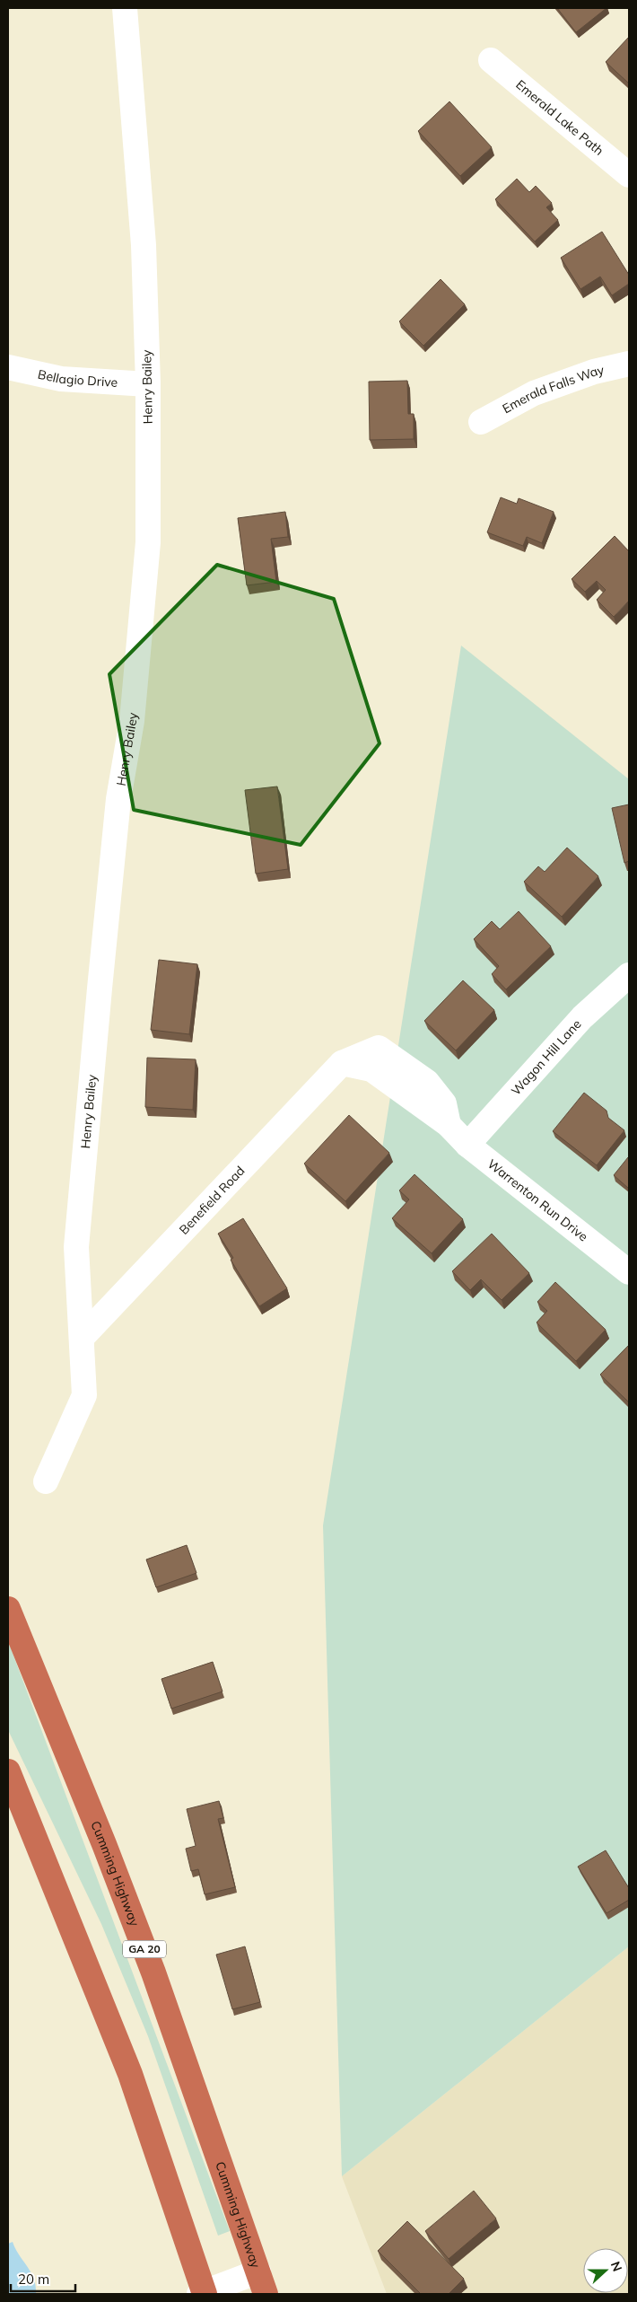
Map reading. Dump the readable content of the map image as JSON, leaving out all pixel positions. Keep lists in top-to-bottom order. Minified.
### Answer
{"streets":{"highway":["Cumming Highway","GA 20"],"street":["Emerald Lake Path","Bellagio Drive","Henry Bailey","Emerald Falls Way","Wagon Hill Lane","Benefield Road","Warrenton Run Drive"]},"crossings":[["Bellagio Drive","Henry Bailey"],["Henry Bailey","Benefield Road"],["Wagon Hill Lane","Warrenton Run Drive"],["Benefield Road","Warrenton Run Drive"]],"scale_bar":"20 m","north":"right"}
